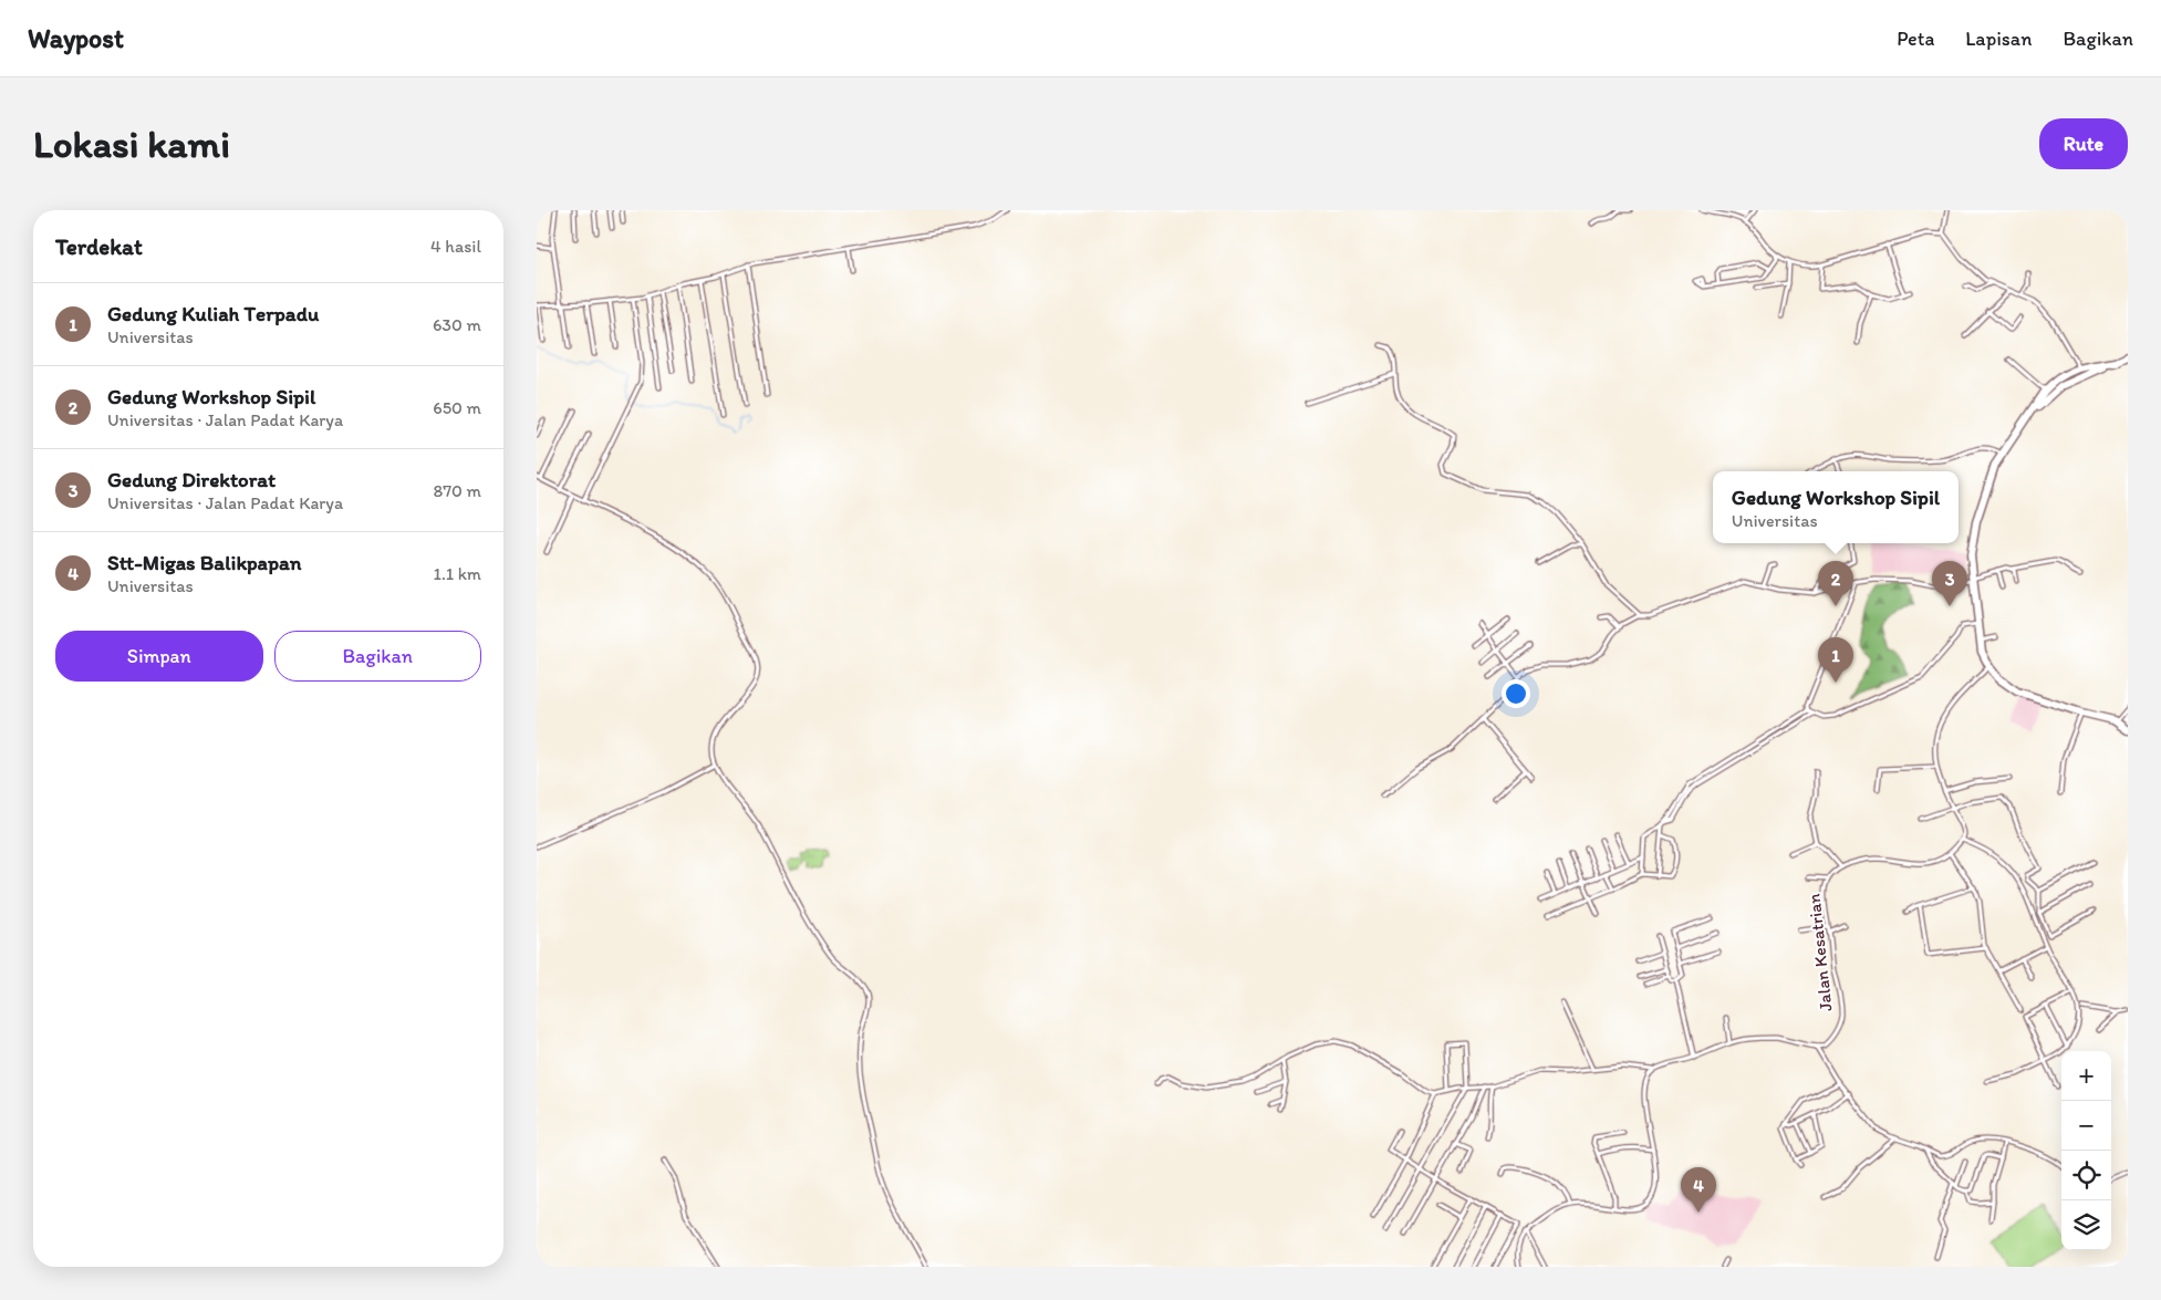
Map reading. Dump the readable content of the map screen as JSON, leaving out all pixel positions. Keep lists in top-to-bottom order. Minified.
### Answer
{"streets":{"street":["Jalan Kesatrian"]},"page":{"header":"Waypost","nav":["Peta","Lapisan","Bagikan"],"buttons":["Rute",["Simpan","Bagikan"]],"title":"Lokasi kami","heading":["Terdekat","4 hasil"],"list":[{"mark":"1","name":"Gedung Kuliah Terpadu","note":"Universitas","value":"630 m"},{"mark":"2","name":"Gedung Workshop Sipil","note":"Universitas · Jalan Padat Karya","value":"650 m"},{"mark":"3","name":"Gedung Direktorat","note":"Universitas · Jalan Padat Karya","value":"870 m"},{"mark":"4","name":"Stt-Migas Balikpapan","note":"Universitas","value":"1.1 km"}],"popup":["Gedung Workshop Sipil","Universitas"],"pins":["2","3","1","4"],"map_buttons":["+","−"]}}
